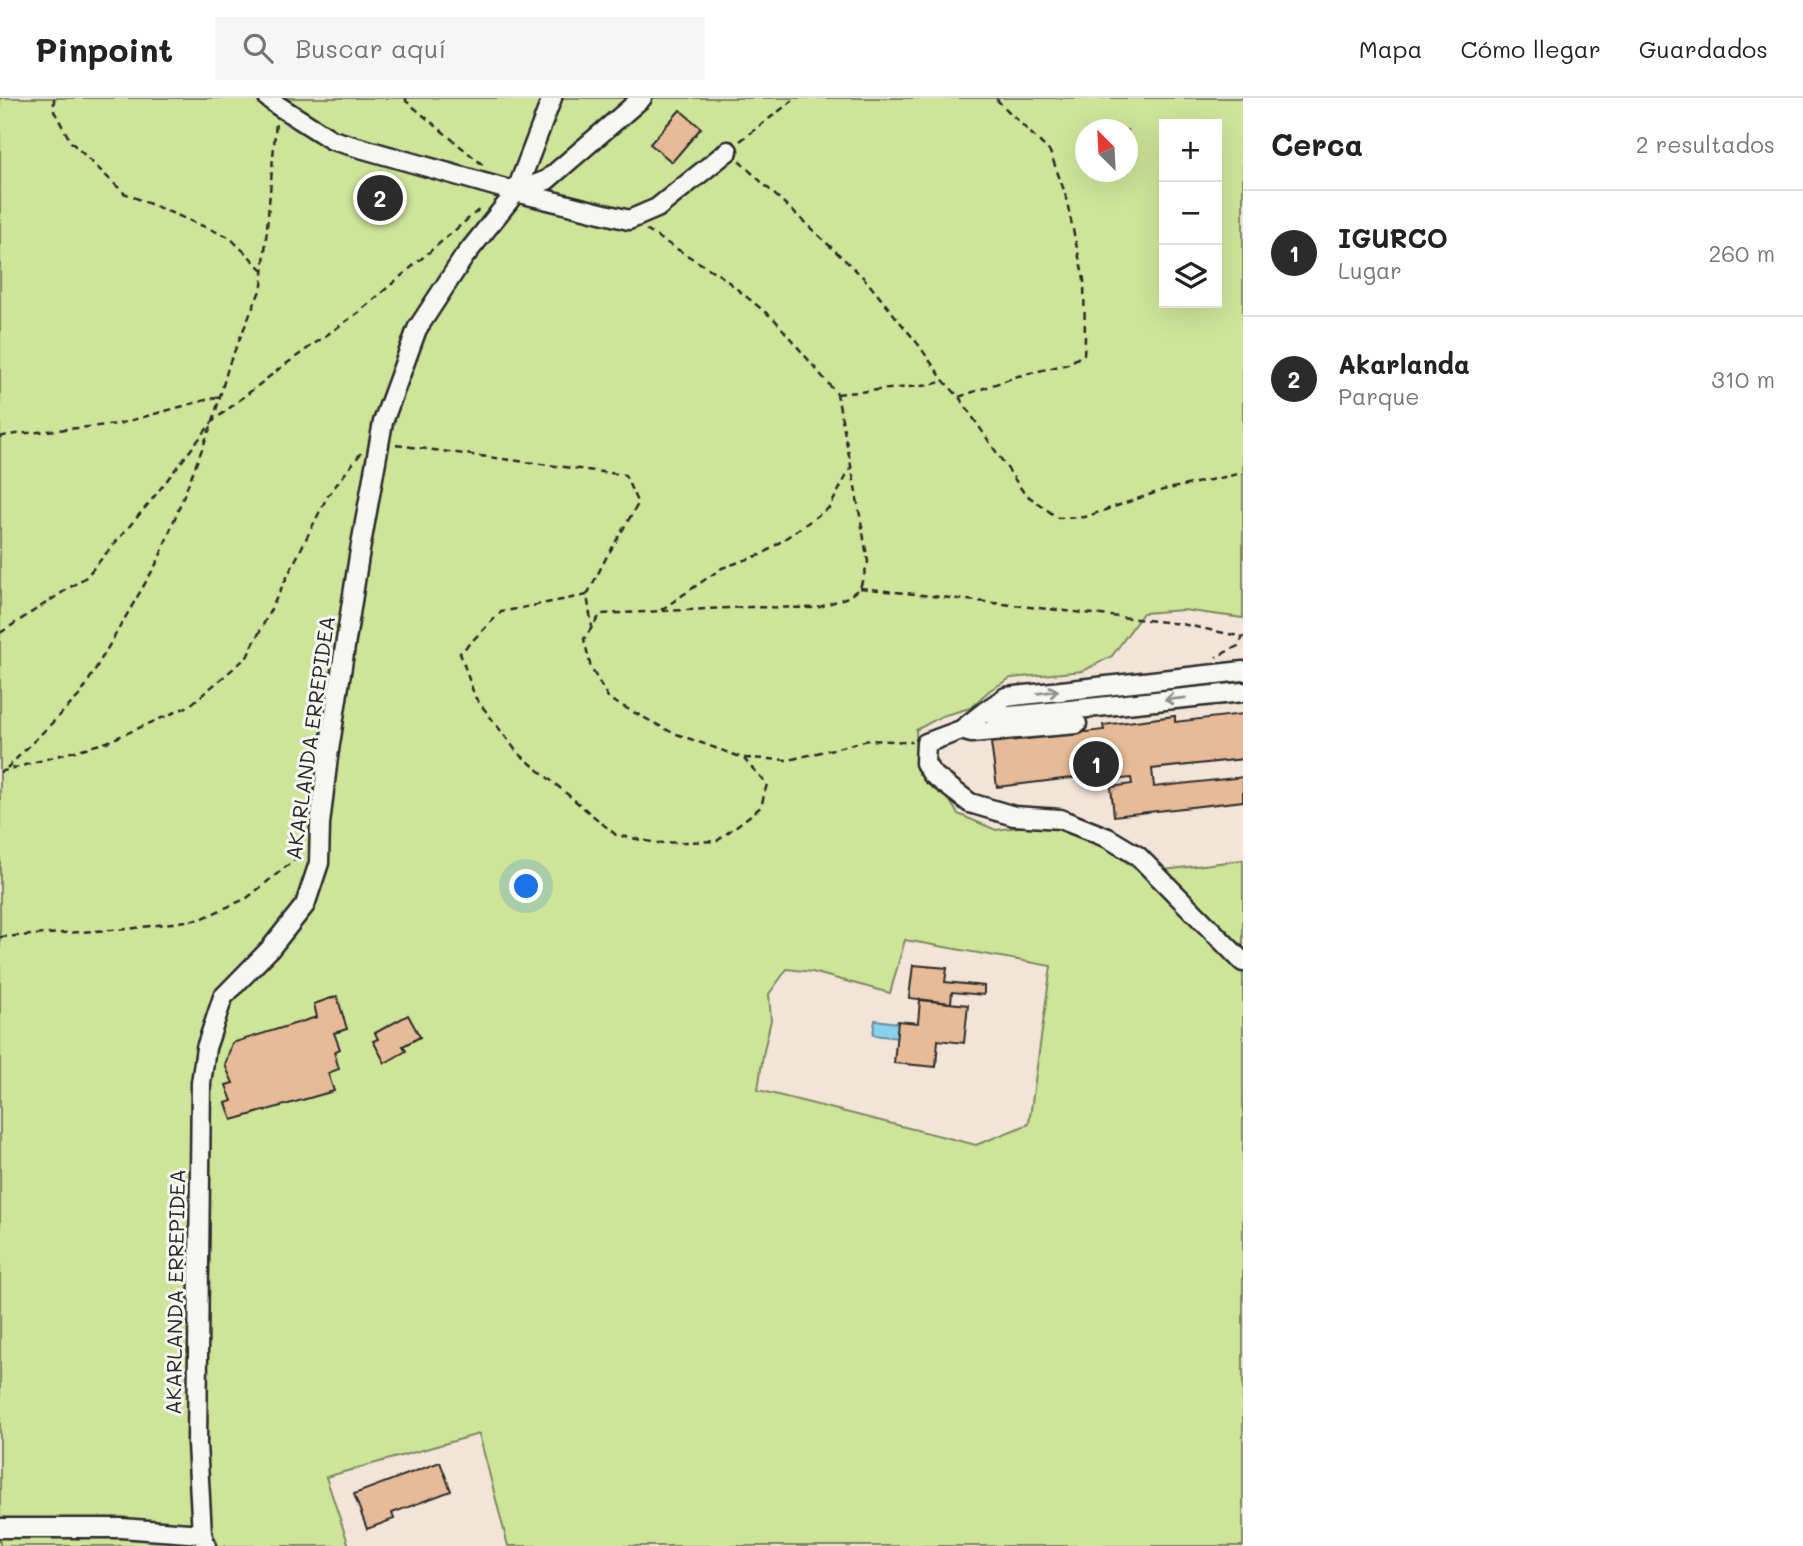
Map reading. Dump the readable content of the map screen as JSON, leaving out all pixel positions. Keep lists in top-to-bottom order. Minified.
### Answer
{"streets":{"street":["AKARLANDA ERREPIDEA"]},"north":"top left","page":{"header":"Pinpoint","search":"Buscar aquí","nav":["Mapa","Cómo llegar","Guardados"],"heading":["Cerca","2 resultados"],"map_buttons":["+","−"],"pins":["2","1"],"list":[{"mark":"1","name":"IGURCO","note":"Lugar","value":"260 m"},{"mark":"2","name":"Akarlanda","note":"Parque","value":"310 m"}]}}
